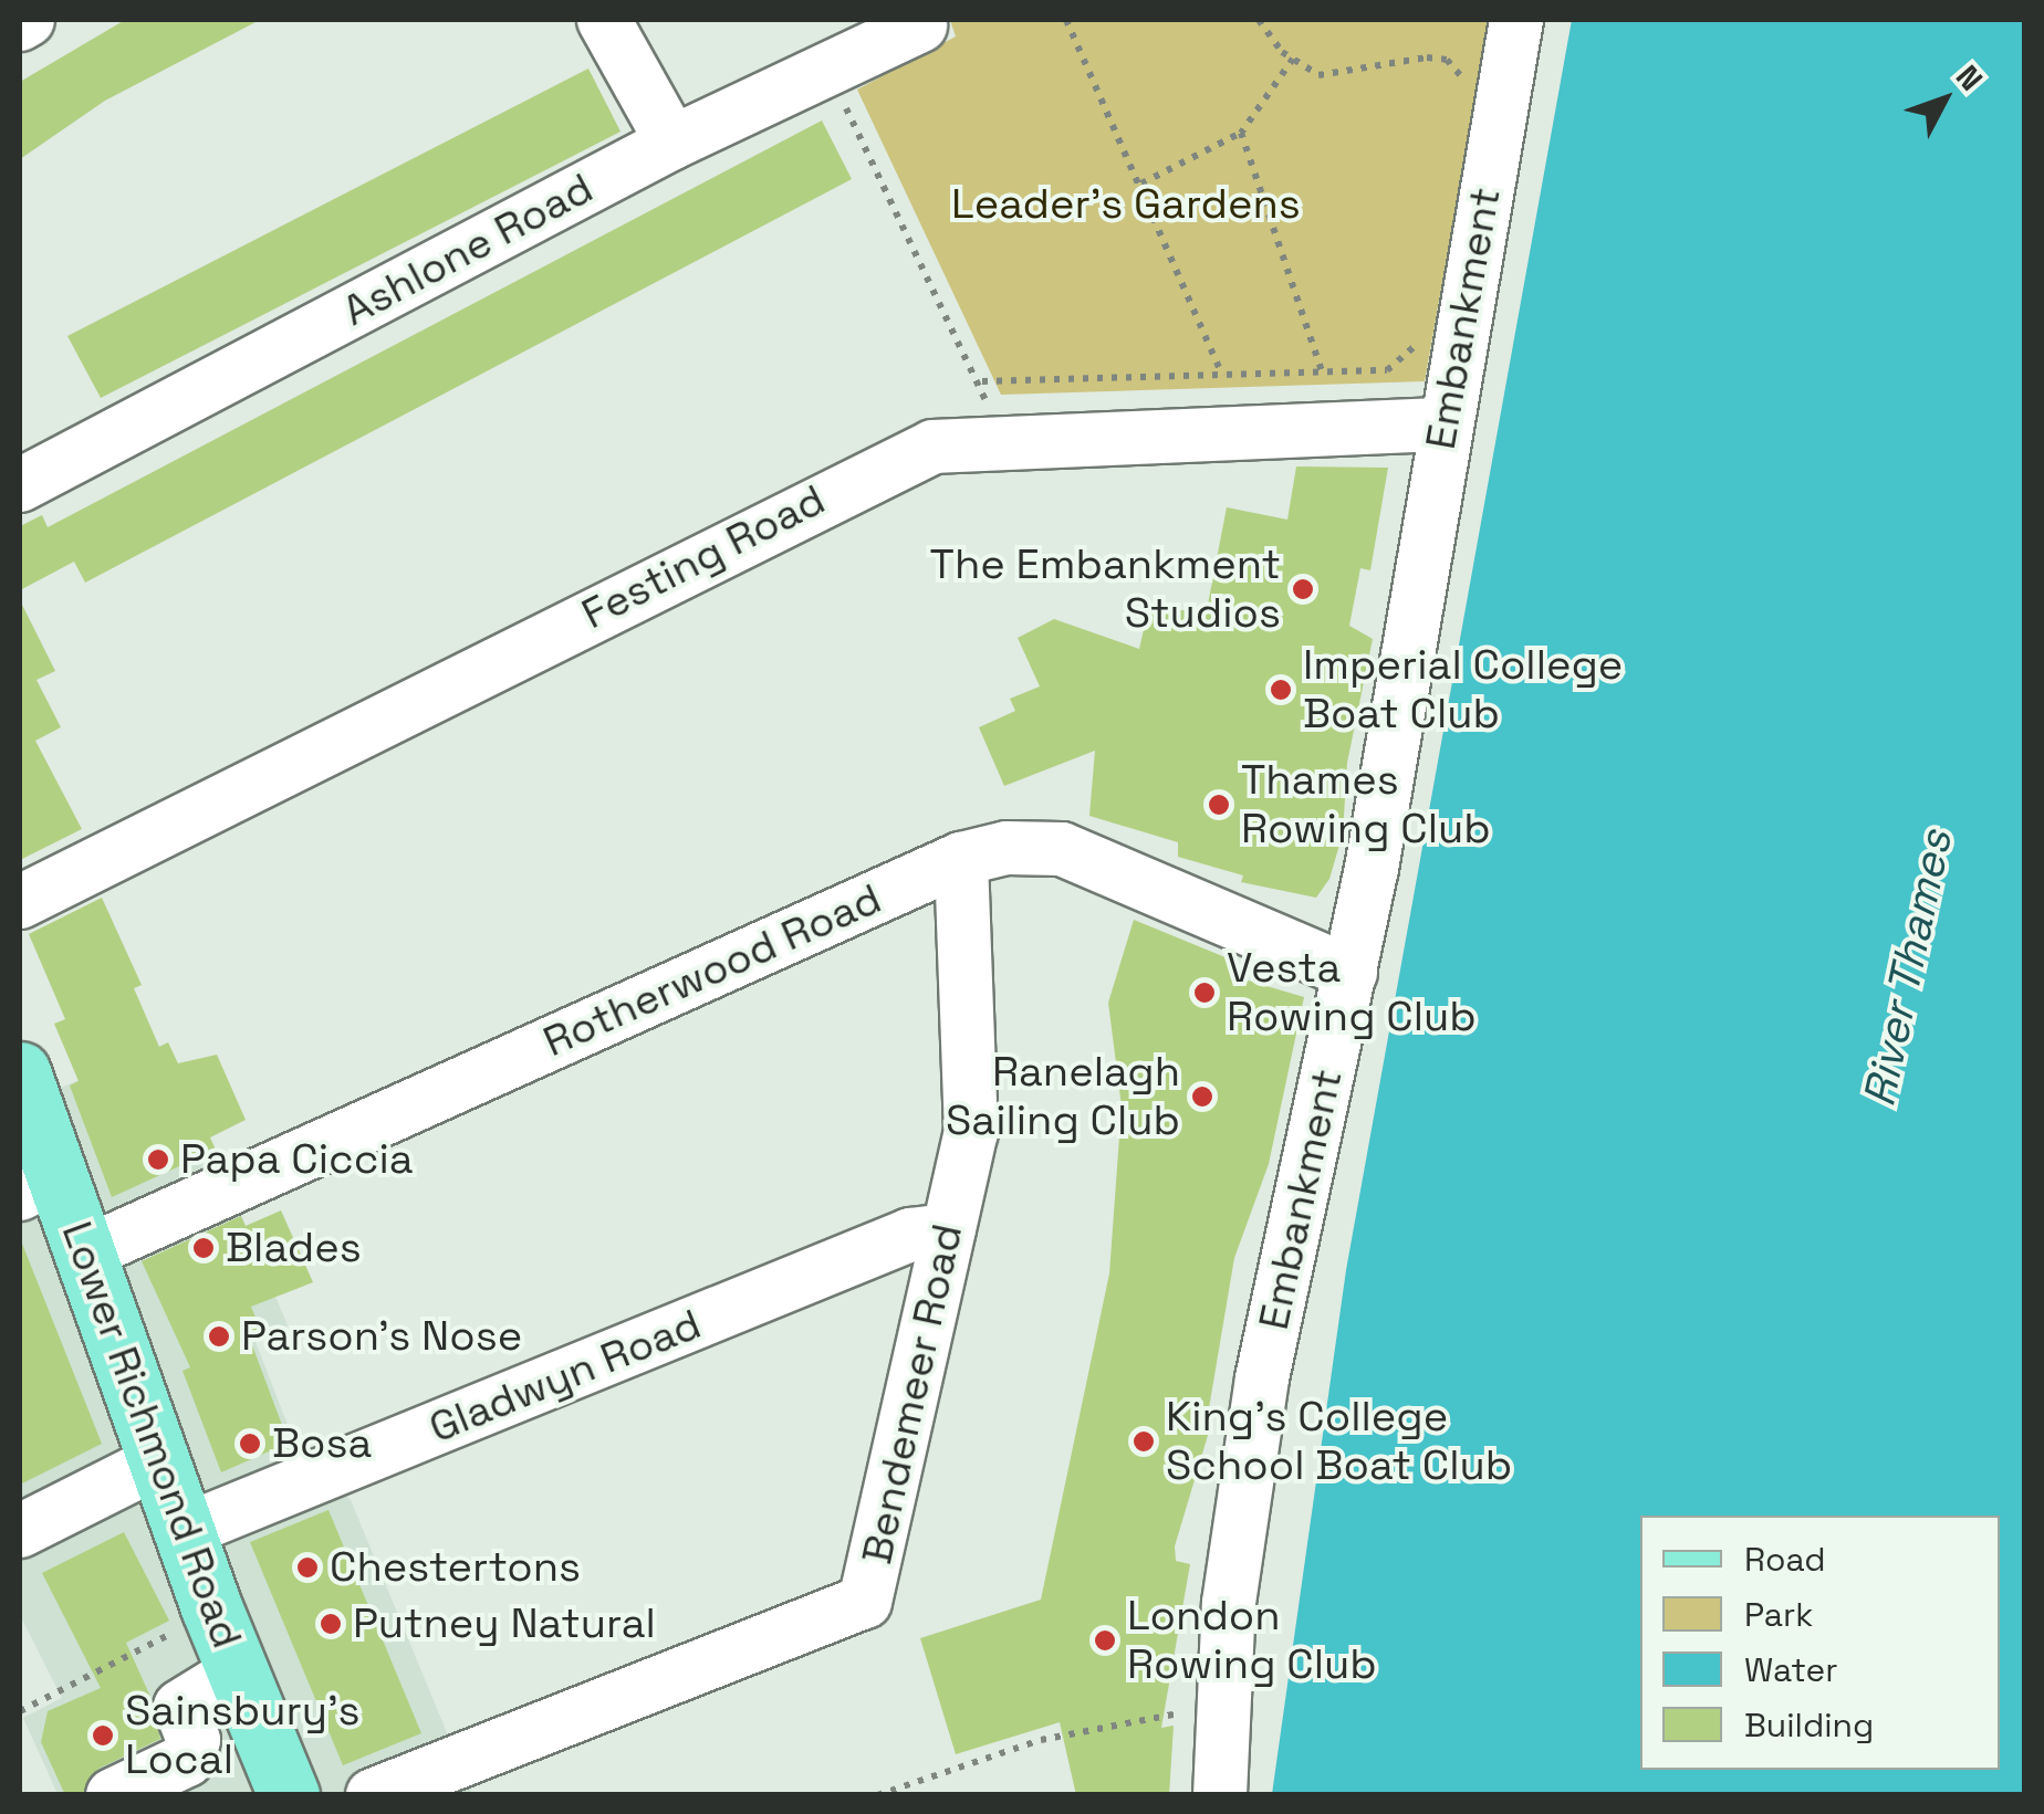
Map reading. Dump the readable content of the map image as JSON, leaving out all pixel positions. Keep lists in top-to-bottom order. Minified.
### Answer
{"streets":{"main road":["Lower Richmond Road"],"street":["Ashlone Road","Embankment","Festing Road","Rotherwood Road","Gladwyn Road","Bendemeer Road"]},"crossings":[["Embankment","Festing Road"],["Embankment","Rotherwood Road"],["Rotherwood Road","Bendemeer Road"],["Rotherwood Road","Lower Richmond Road"],["Gladwyn Road","Bendemeer Road"],["Gladwyn Road","Lower Richmond Road"]],"water":["River Thames"],"parks":["Leader's Gardens"],"places":["The Embankment Studios","Imperial College Boat Club","Thames Rowing Club","Vesta Rowing Club","Ranelagh Sailing Club","Papa Ciccia","Blades","Parson's Nose","King's College School Boat Club","Bosa","Chestertons","Putney Natural","London Rowing Club","Sainsbury's Local"],"legend":["Road","Park","Water","Building"],"north":"top right"}
